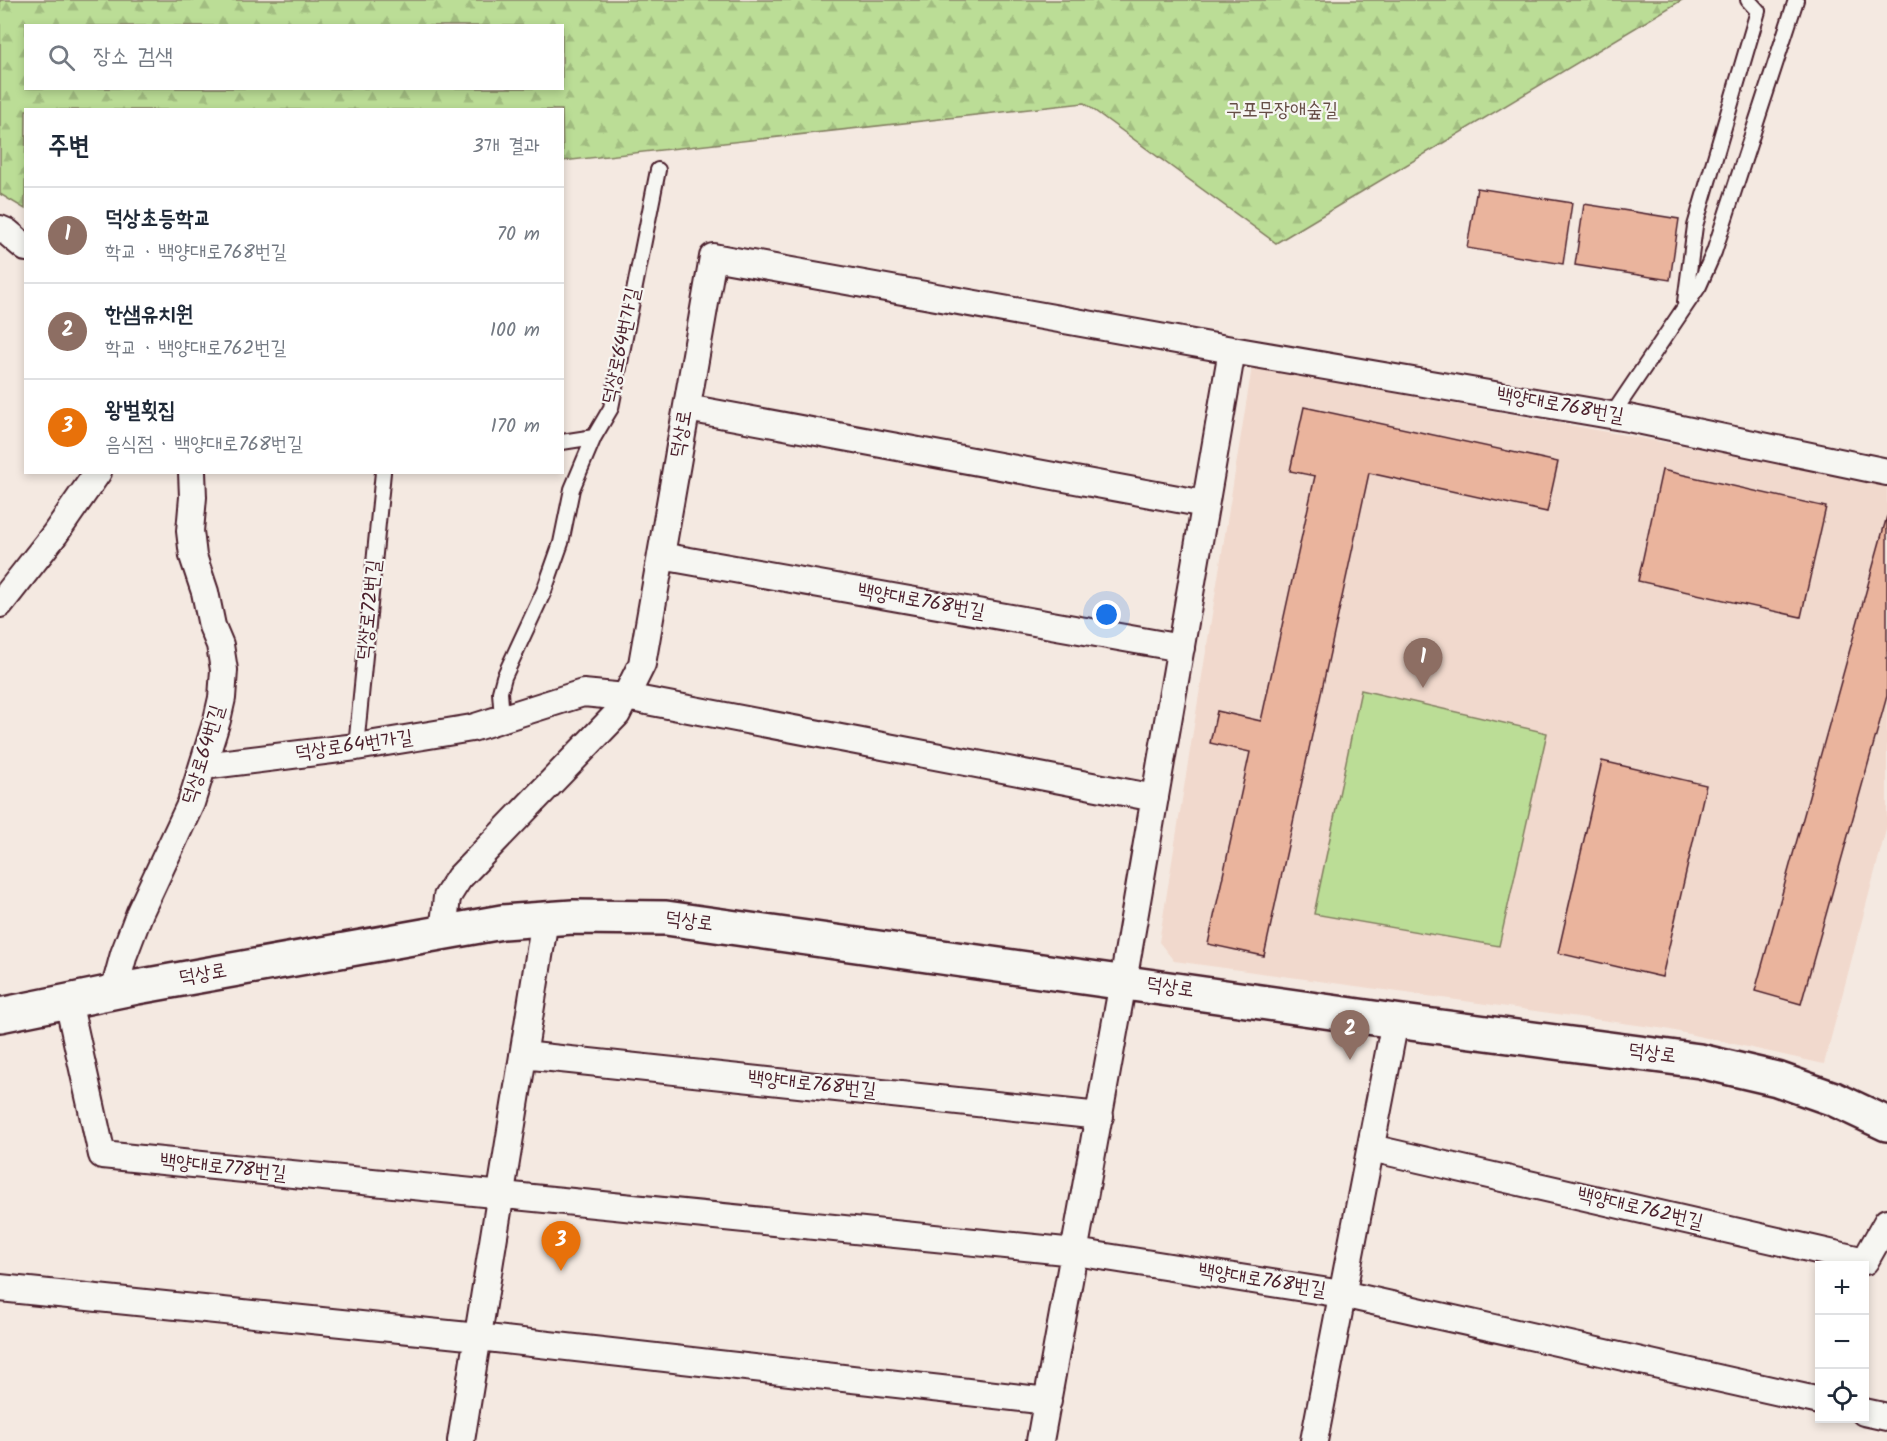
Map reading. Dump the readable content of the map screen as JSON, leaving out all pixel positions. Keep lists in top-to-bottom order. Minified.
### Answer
{"streets":{"main road":["덕상로"],"street":["덕상로64번가길","백양대로768번길","덕상로64번길","백양대로778번길","백양대로762번길"],"lane":["덕상로72번길"]},"crossings":[["덕상로64번가길","덕상로"],["덕상로64번가길","덕상로72번길"],["덕상로64번가길","덕상로64번길"],["백양대로768번길","덕상로"],["백양대로768번길","백양대로778번길"],["덕상로","덕상로64번길"],["덕상로","백양대로778번길"]],"parks":["구포무장애숲길"],"page":{"search":"장소 검색","heading":["주변","3개 결과"],"list":[{"mark":"1","name":"덕상초등학교","note":"학교 · 백양대로768번길","value":"70 m"},{"mark":"2","name":"한샘유치원","note":"학교 · 백양대로762번길","value":"100 m"},{"mark":"3","name":"왕벌횟집","note":"음식점 · 백양대로768번길","value":"170 m"}],"pins":["1","2","3"],"map_buttons":["+","−"]}}
